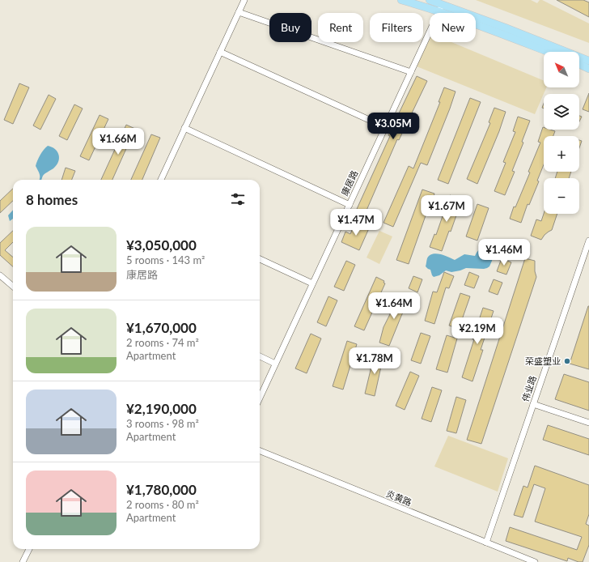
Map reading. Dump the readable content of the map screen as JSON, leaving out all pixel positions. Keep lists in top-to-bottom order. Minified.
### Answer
{"streets":{"street":["康居路","伟业路","炎黄路"]},"crossings":[["伟业路","炎黄路"]],"places":["荣盛塑业"],"north":"top left","page":{"chip":["Buy","Rent","Filters","New"],"map_buttons":["+","−"],"price":["¥3.05M","¥1.66M","¥1.67M","¥1.47M","¥1.46M","¥1.64M","¥2.19M","¥1.78M"],"heading":"8 homes","list":[{"name":"¥3,050,000","note":"5 rooms · 143 m² · 康居路"},{"name":"¥1,670,000","note":"2 rooms · 74 m² · Apartment"},{"name":"¥2,190,000","note":"3 rooms · 98 m² · Apartment"},{"name":"¥1,780,000","note":"2 rooms · 80 m² · Apartment"}]}}
